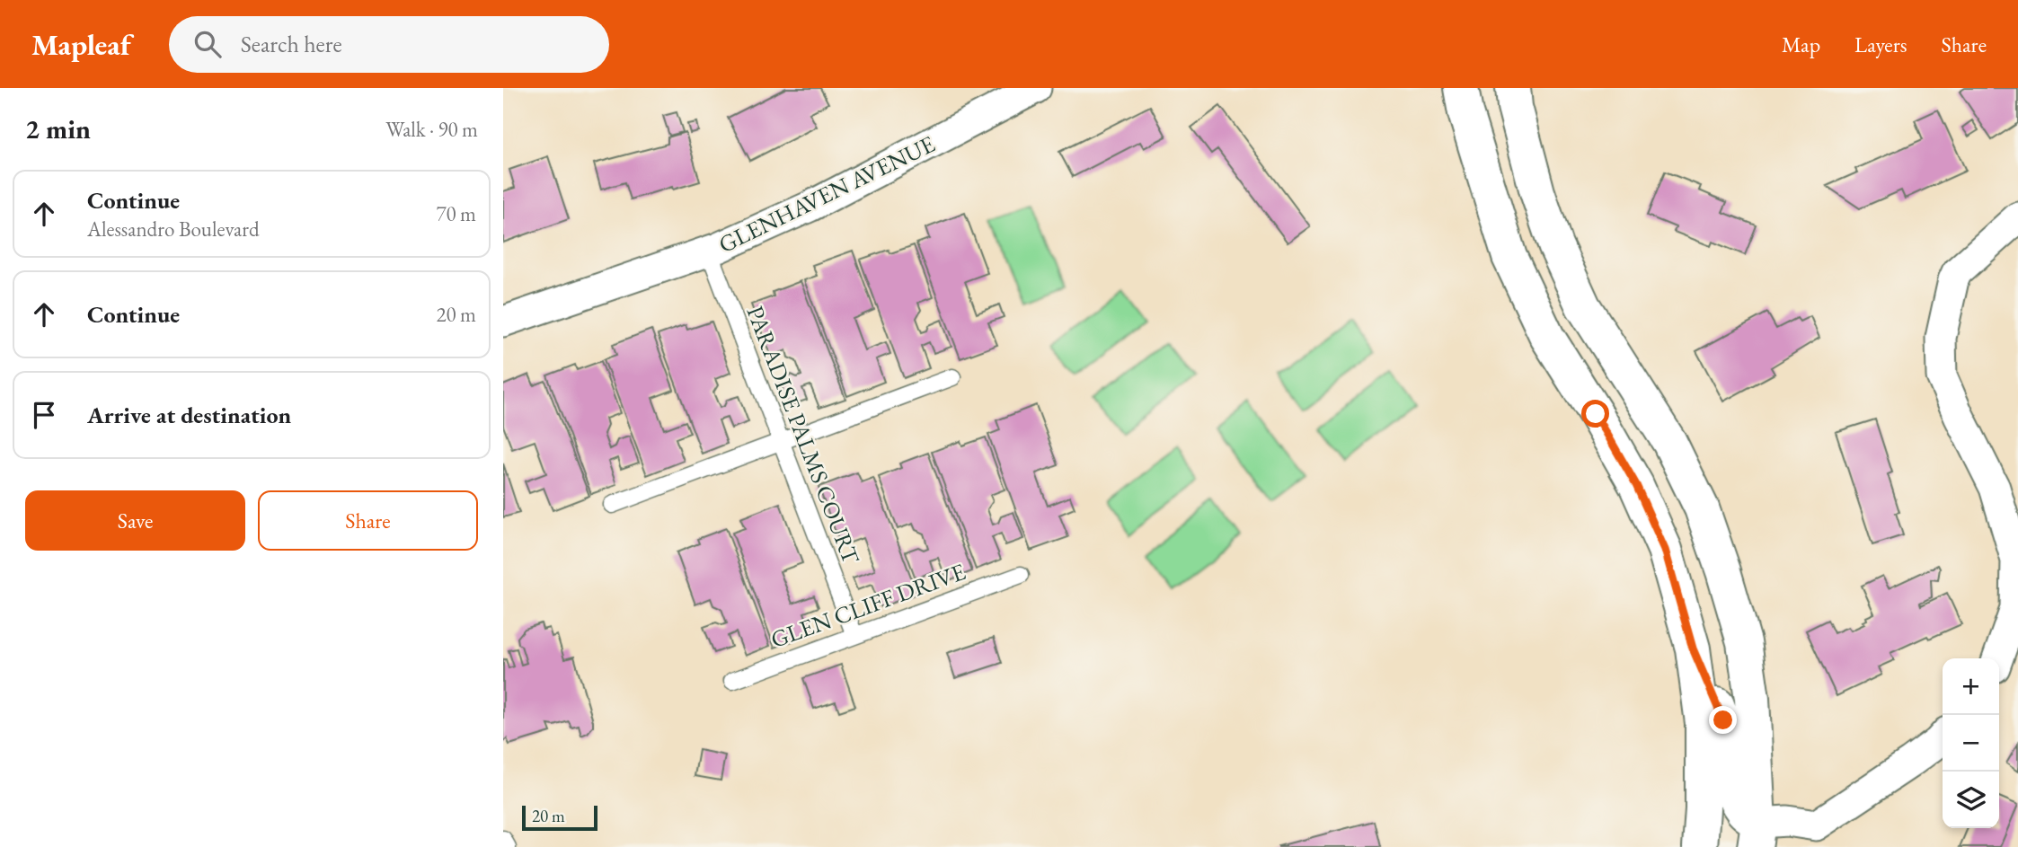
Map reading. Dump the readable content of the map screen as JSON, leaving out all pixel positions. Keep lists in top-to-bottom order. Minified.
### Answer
{"streets":{"street":["GLENHAVEN AVENUE"],"lane":["PARADISE PALMS COURT","GLEN CLIFF DRIVE"]},"crossings":[["GLENHAVEN AVENUE","PARADISE PALMS COURT"],["PARADISE PALMS COURT","GLEN CLIFF DRIVE"]],"scale_bar":"20 m","page":{"header":"Mapleaf","search":"Search here","nav":["Map","Layers","Share"],"heading":["2 min","Walk · 90 m"],"list":[["Continue","Alessandro Boulevard","70 m"],["Continue","20 m"],"Arrive at destination"],"buttons":["Save","Share"],"map_buttons":["+","−"],"scale":"20 m"}}
